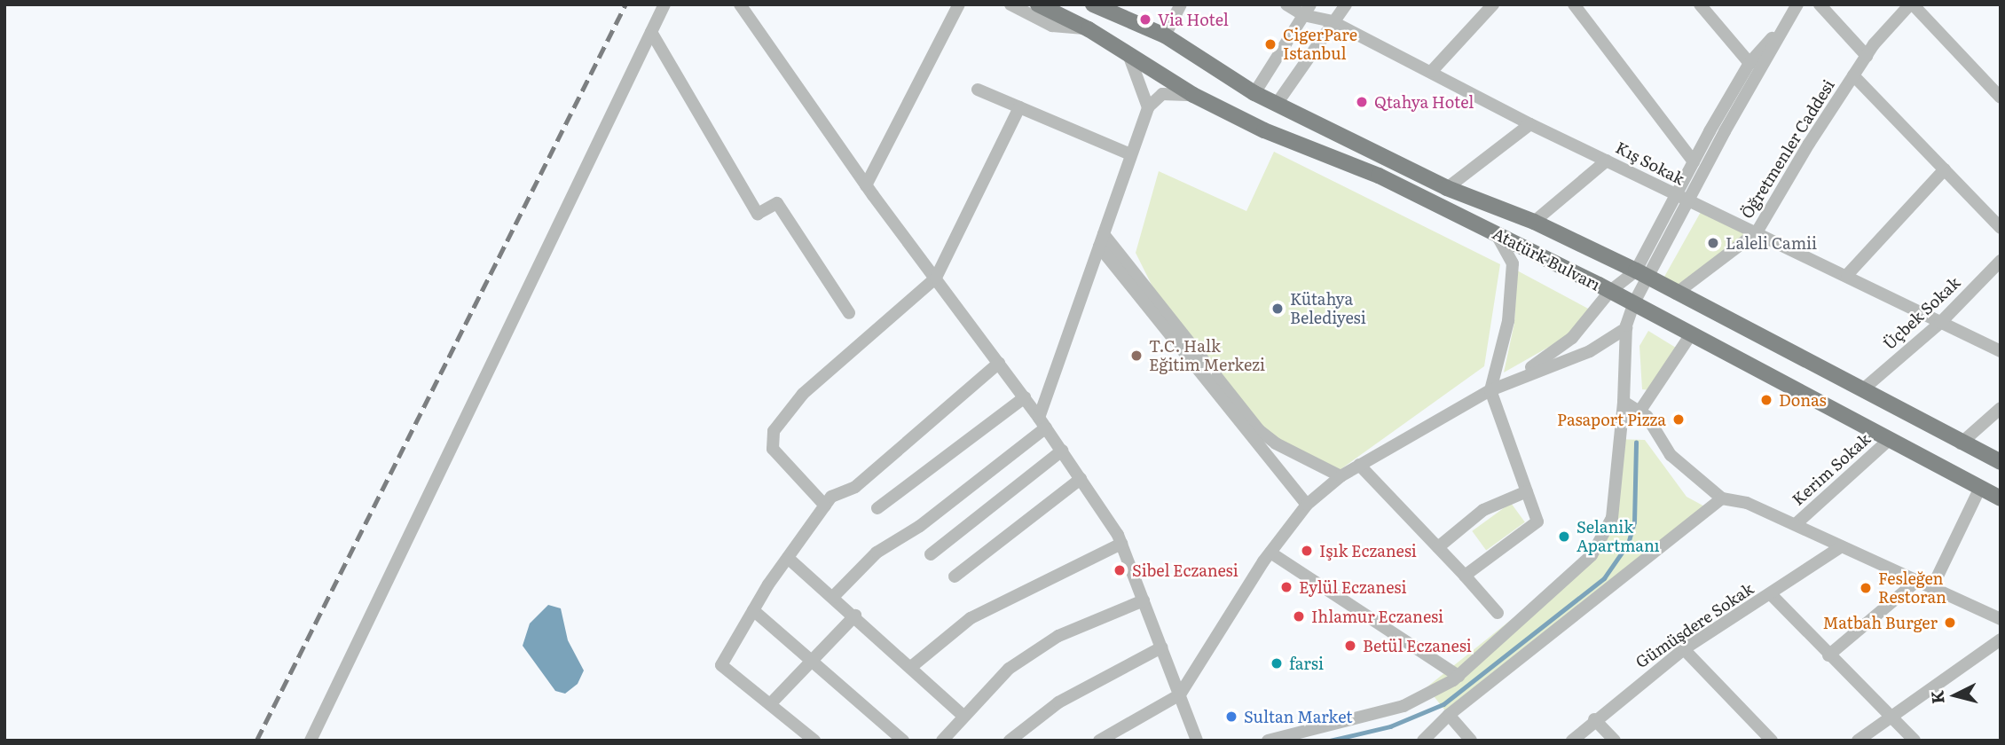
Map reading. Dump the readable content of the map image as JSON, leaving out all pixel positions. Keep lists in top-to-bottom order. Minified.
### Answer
{"streets":{"main road":["Atatürk Bulvarı"],"street":["Öğretmenler Caddesi","Kış Sokak","Üçbek Sokak","Kerim Sokak","Gümüşdere Sokak"]},"crossings":[["Öğretmenler Caddesi","Kış Sokak"],["Öğretmenler Caddesi","Atatürk Bulvarı"],["Kış Sokak","Üçbek Sokak"],["Atatürk Bulvarı","Üçbek Sokak"],["Atatürk Bulvarı","Kerim Sokak"]],"places":["Via Hotel","CigerPare Istanbul","Qtahya Hotel","Laleli Camii","Kütahya Belediyesi","T.C. Halk Eğitim Merkezi","Donas","Pasaport Pizza","Selanik Apartmanı","Işık Eczanesi","Sibel Eczanesi","Eylül Eczanesi","Fesleğen Restoran","Ihlamur Eczanesi","Matbah Burger","Betül Eczanesi","farsi","Sultan Market"],"north":"left"}
